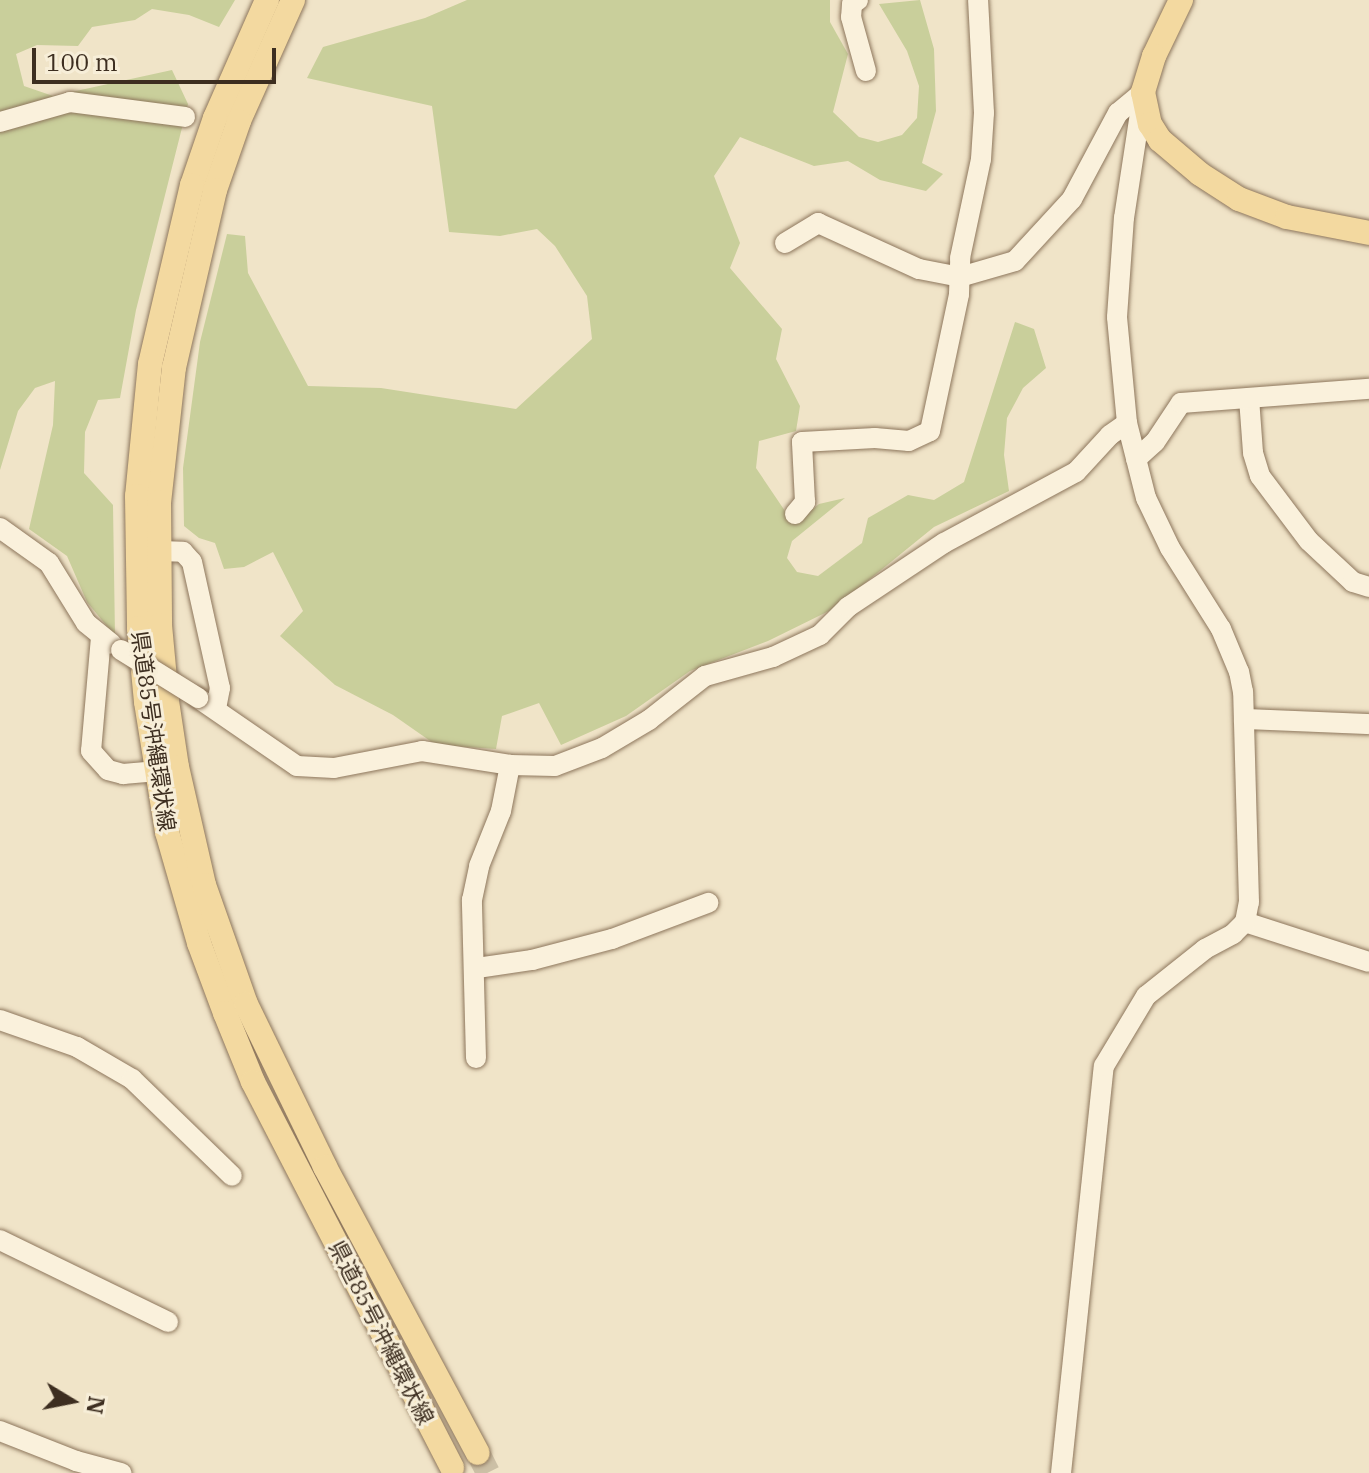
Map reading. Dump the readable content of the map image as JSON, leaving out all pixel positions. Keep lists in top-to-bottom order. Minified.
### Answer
{"streets":{"main road":["県道85号沖縄環状線"]},"scale_bar":"100 m","north":"right"}
